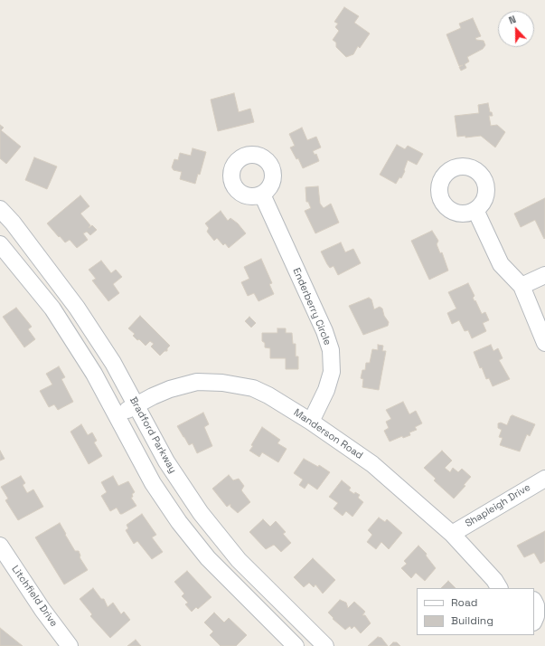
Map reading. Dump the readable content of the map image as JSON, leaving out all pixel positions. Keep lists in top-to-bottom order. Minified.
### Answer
{"streets":{"street":["Enderberry Circle","Manderson Road","Bradford Parkway","Shapleigh Drive","Litchfield Drive"]},"crossings":[["Enderberry Circle","Manderson Road"],["Manderson Road","Bradford Parkway"],["Manderson Road","Shapleigh Drive"]],"legend":["Road","Building"],"north":"top"}
